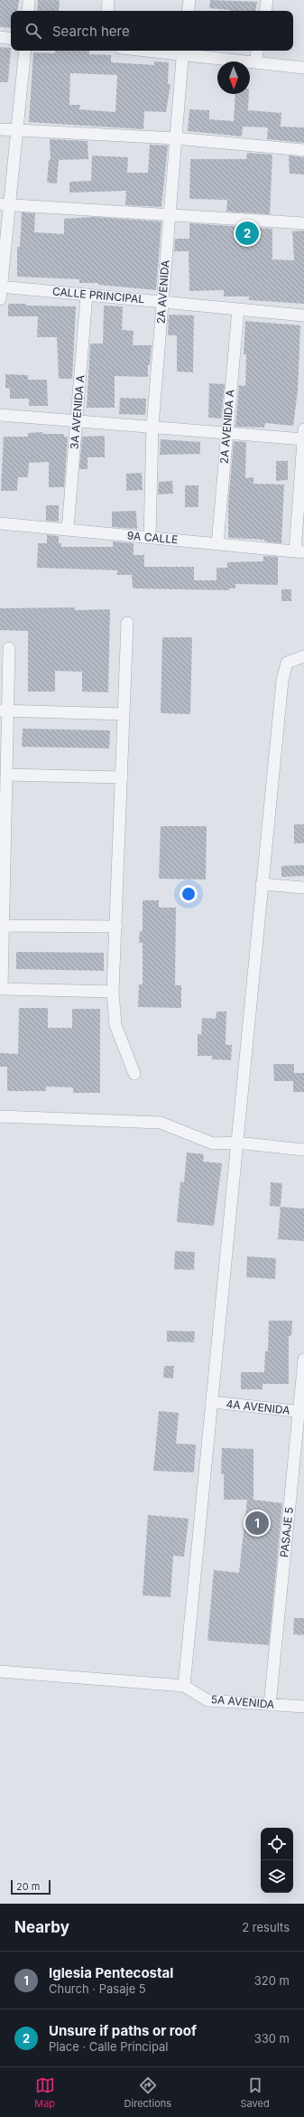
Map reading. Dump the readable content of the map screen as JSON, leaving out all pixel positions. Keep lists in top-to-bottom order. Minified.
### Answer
{"streets":{"street":["2A AVENIDA","CALLE PRINCIPAL","3A AVENIDA A","2A AVENIDA A","9A CALLE","4A AVENIDA","PASAJE 5","5A AVENIDA"]},"crossings":[["2A AVENIDA","CALLE PRINCIPAL"],["2A AVENIDA","9A CALLE"],["CALLE PRINCIPAL","3A AVENIDA A"],["CALLE PRINCIPAL","2A AVENIDA A"],["3A AVENIDA A","9A CALLE"],["2A AVENIDA A","9A CALLE"],["4A AVENIDA","PASAJE 5"],["PASAJE 5","5A AVENIDA"]],"scale_bar":"20 m","north":"bottom","page":{"search":"Search here","pins":["2","1"],"scale":"20 m","heading":["Nearby","2 results"],"list":[{"mark":"1","name":"Iglesia Pentecostal","note":"Church · Pasaje 5","value":"320 m"},{"mark":"2","name":"Unsure if paths or roof","note":"Place · Calle Principal","value":"330 m"}],"nav":["Map","Directions","Saved"]}}
